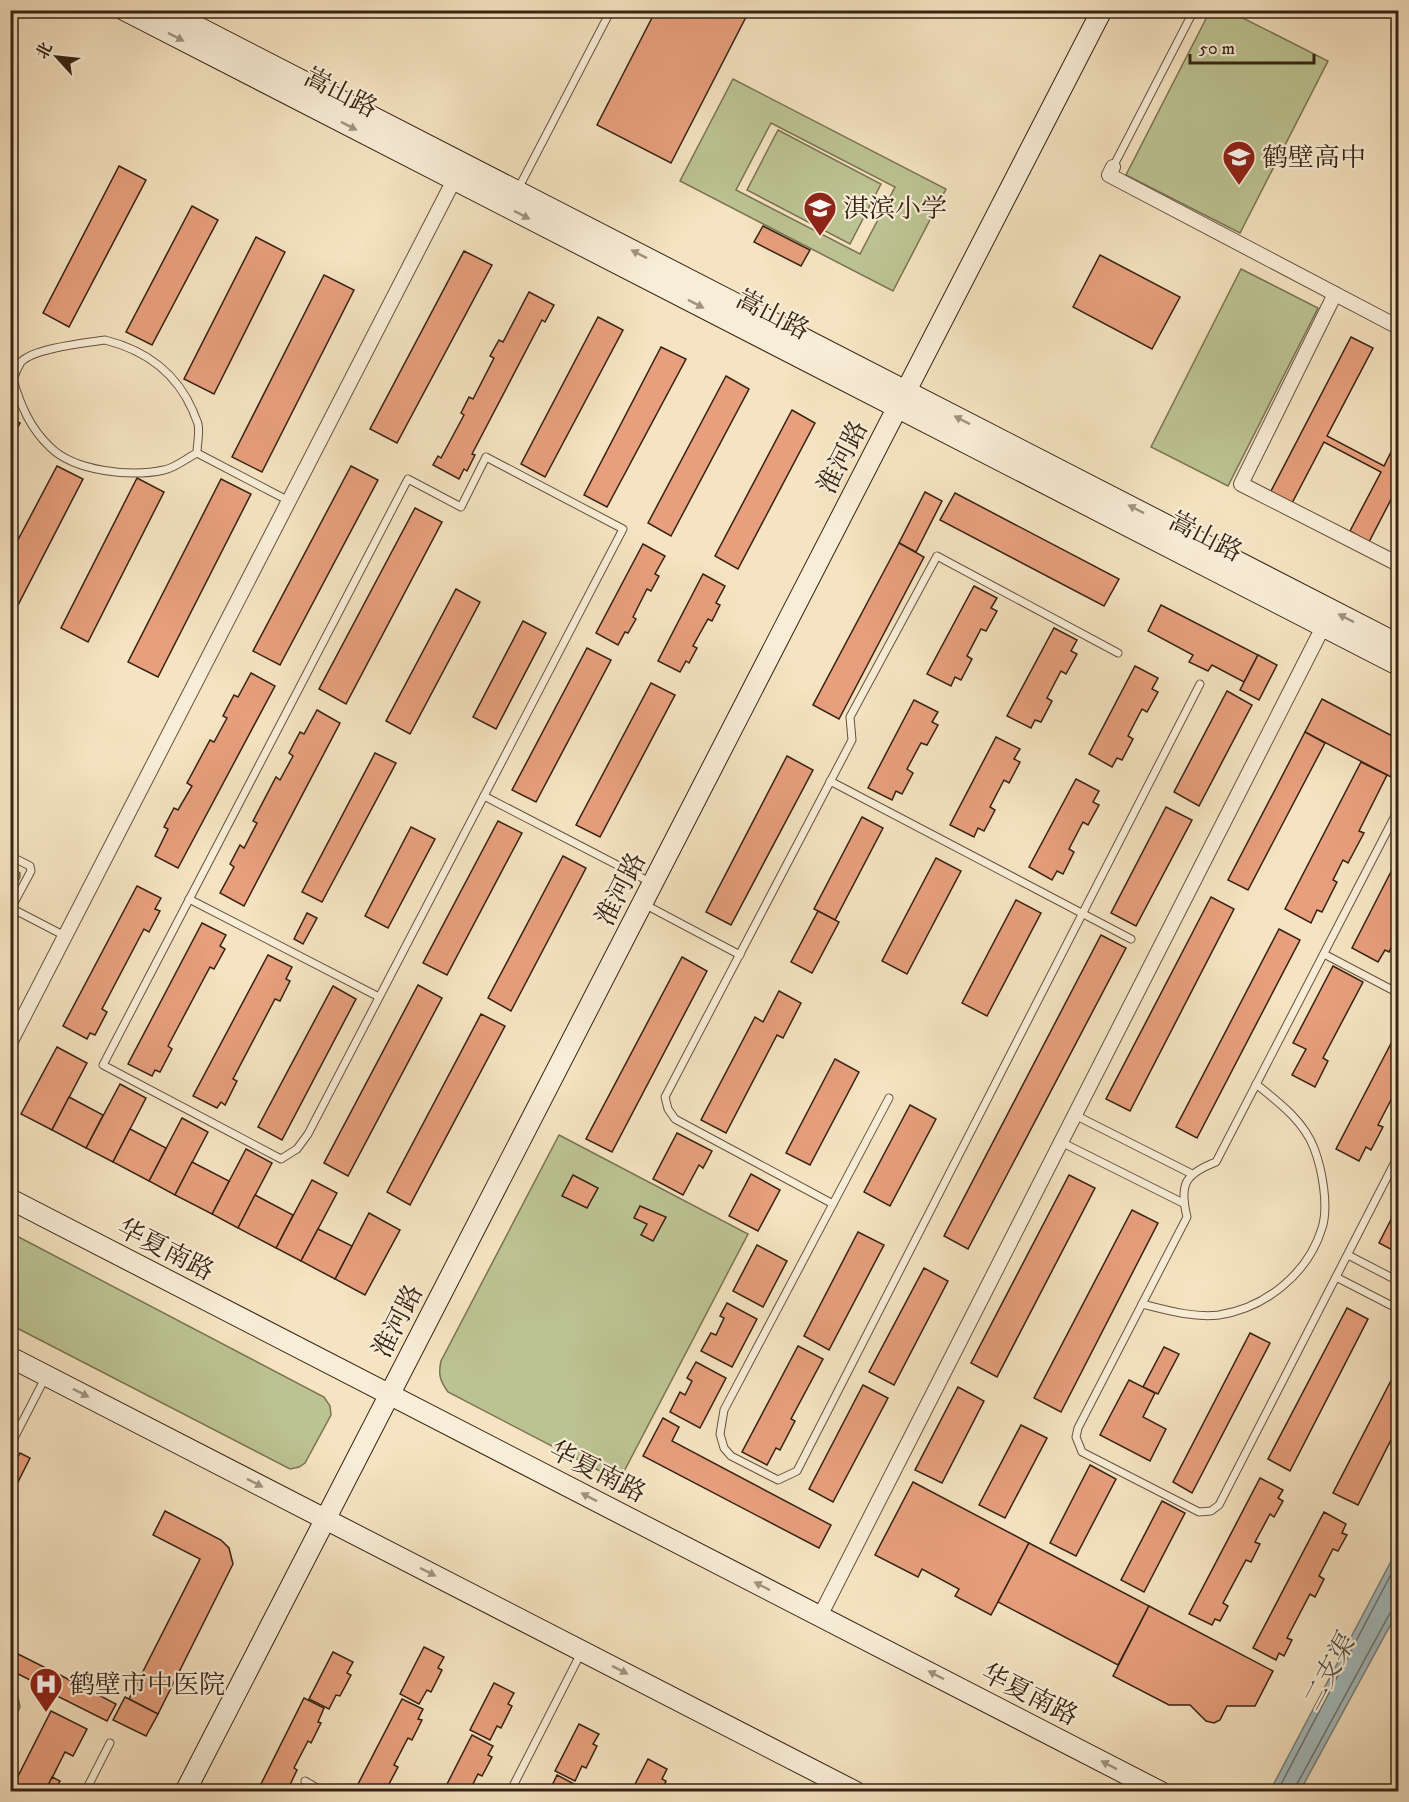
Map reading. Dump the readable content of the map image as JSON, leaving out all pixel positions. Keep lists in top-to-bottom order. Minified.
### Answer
{"streets":{"street":["嵩山路","淮河路","华夏南路"]},"crossings":[["嵩山路","淮河路"],["淮河路","华夏南路"]],"water":["二支渠"],"places":{"school or university":["鹤壁高中","淇滨小学"],"hospital":["鹤壁市中医院"]},"scale_bar":"50 m","north":"top left"}
